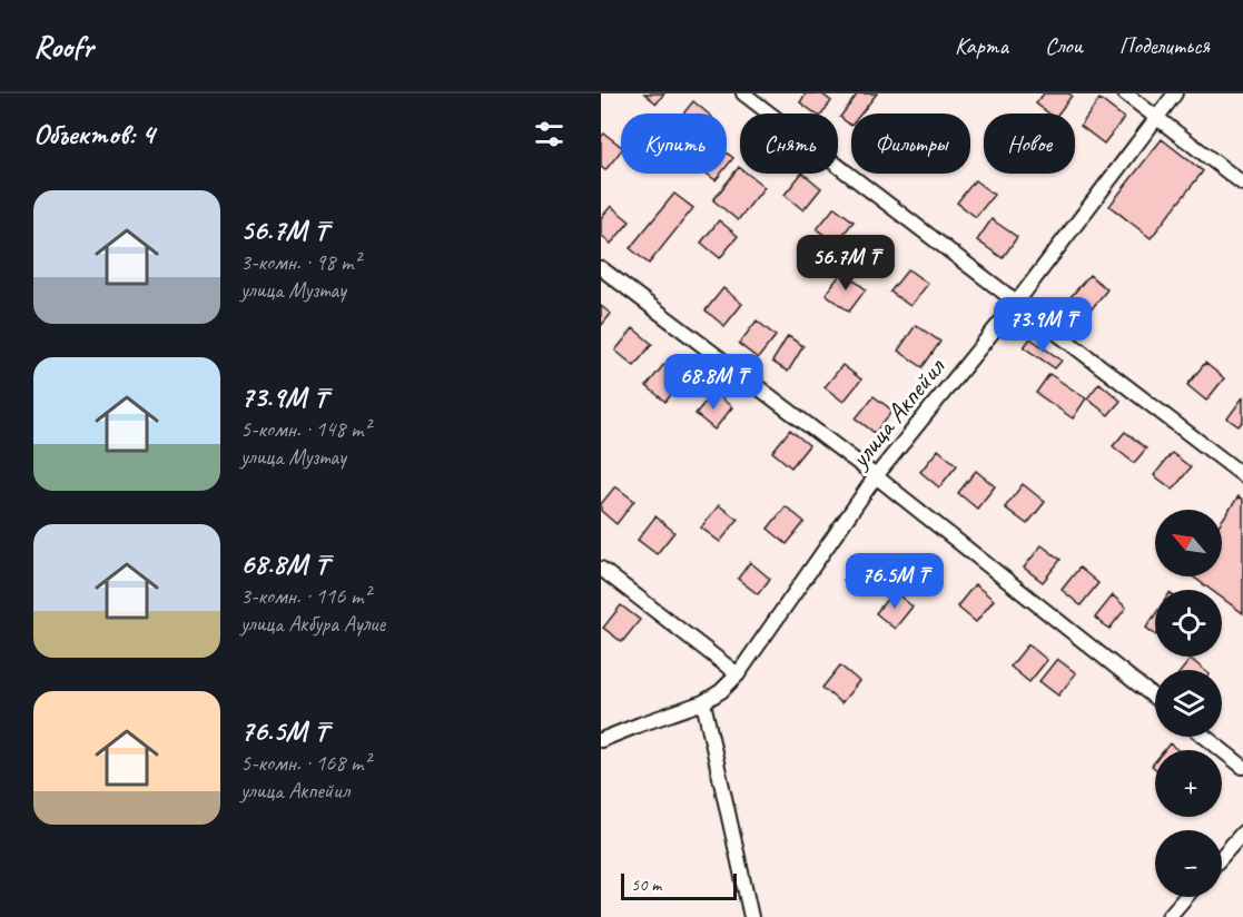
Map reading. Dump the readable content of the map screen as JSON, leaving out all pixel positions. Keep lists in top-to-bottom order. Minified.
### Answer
{"streets":{"street":["улица Акпейил"]},"scale_bar":"50 m","north":"top left","page":{"header":"Roofr","nav":["Карта","Слои","Поделиться"],"heading":"Объектов: 4","chip":["Купить","Снять","Фильтры","Новое"],"list":[{"name":"56.7M ₸","note":"3-комн. · 98 m² · улица Музтау"},{"name":"73.9M ₸","note":"5-комн. · 148 m² · улица Музтау"},{"name":"68.8M ₸","note":"3-комн. · 116 m² · улица Акбура Аулие"},{"name":"76.5M ₸","note":"5-комн. · 168 m² · улица Акпейил"}],"price":["56.7M ₸","73.9M ₸","68.8M ₸","76.5M ₸"],"map_buttons":["+","−"],"scale":"50 m"}}
